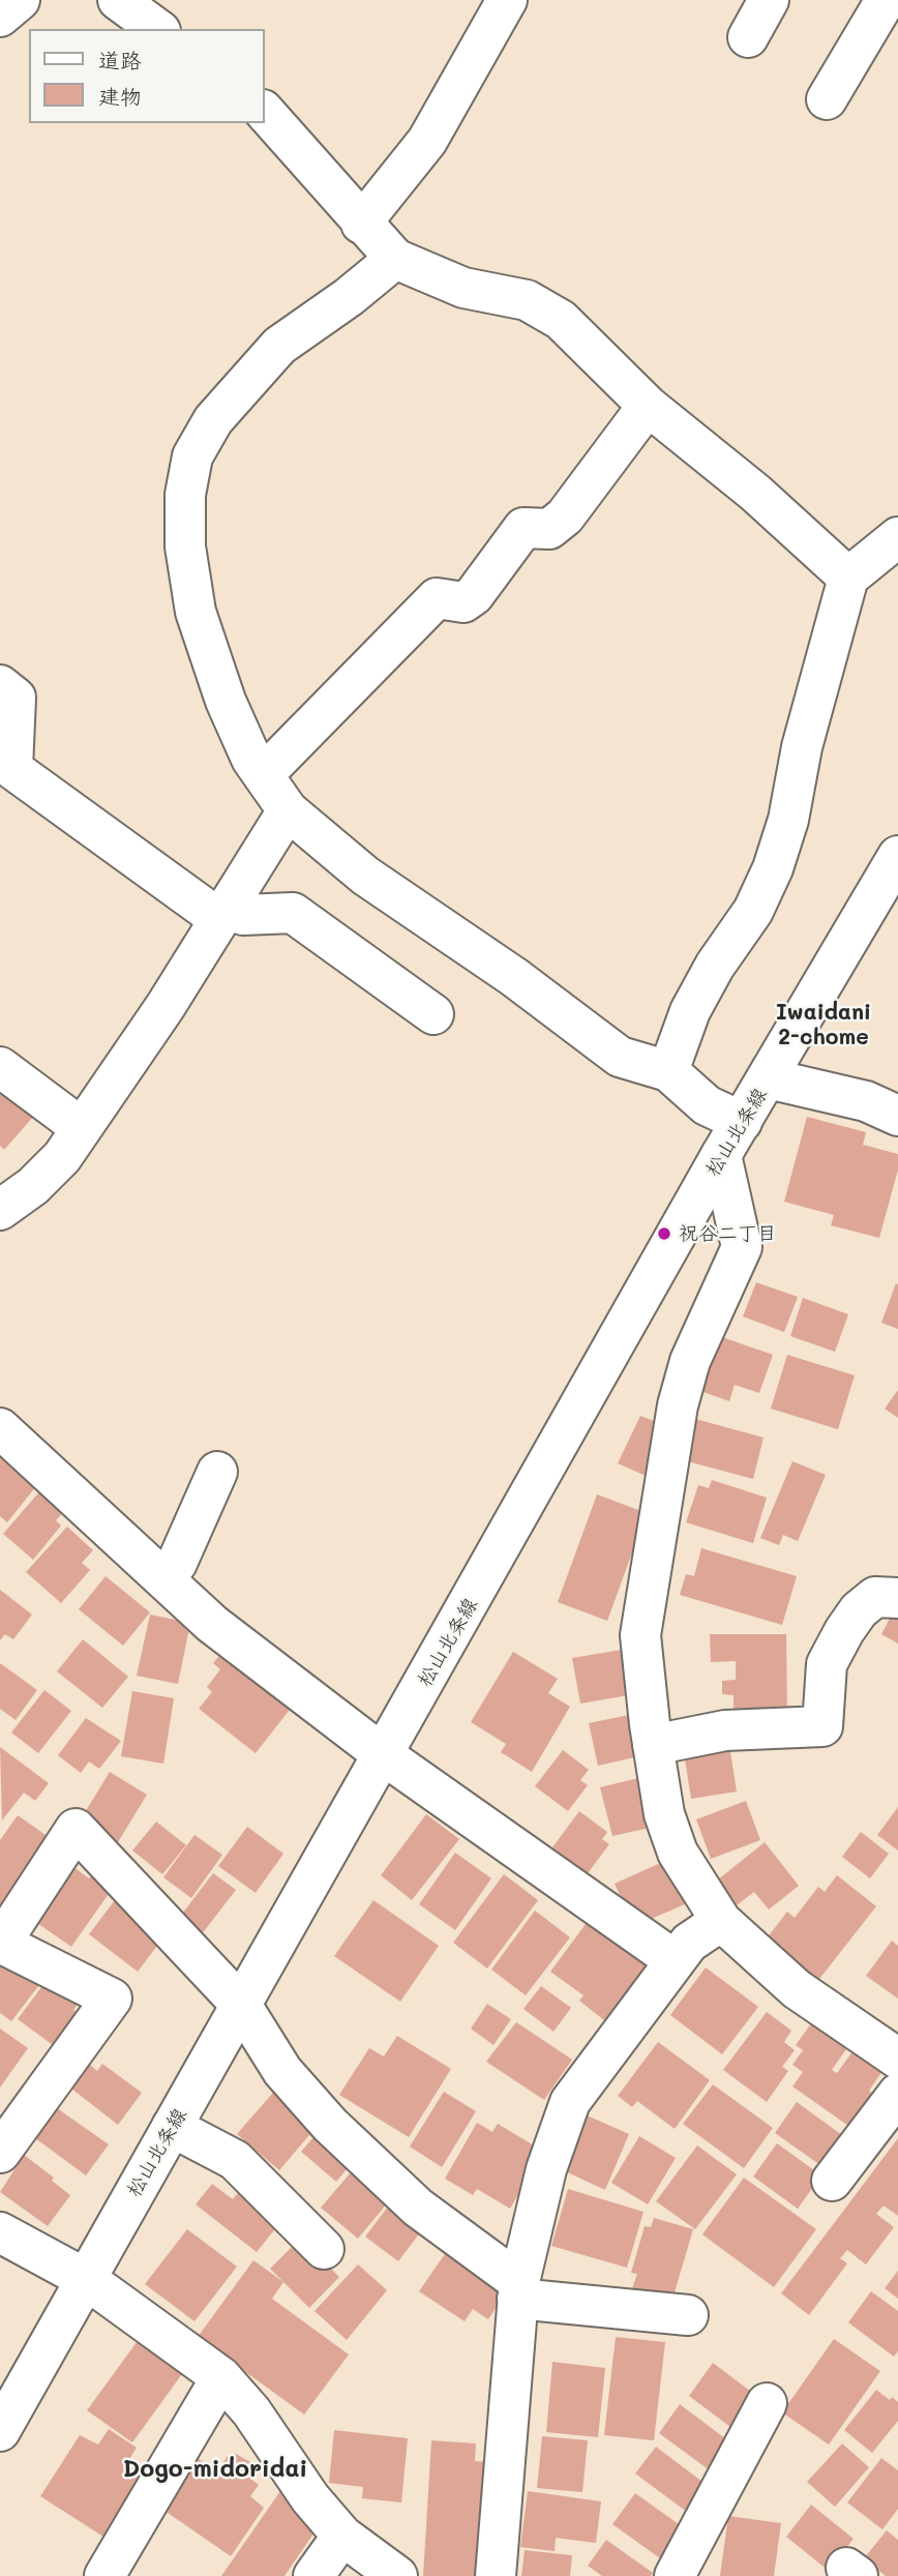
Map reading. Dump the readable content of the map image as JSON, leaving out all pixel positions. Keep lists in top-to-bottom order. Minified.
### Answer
{"streets":{"street":["松山北条線"]},"districts":["Iwaidani 2-chome","Dogo-midoridai"],"places":["祝谷二丁目"],"legend":["道路","建物"]}
